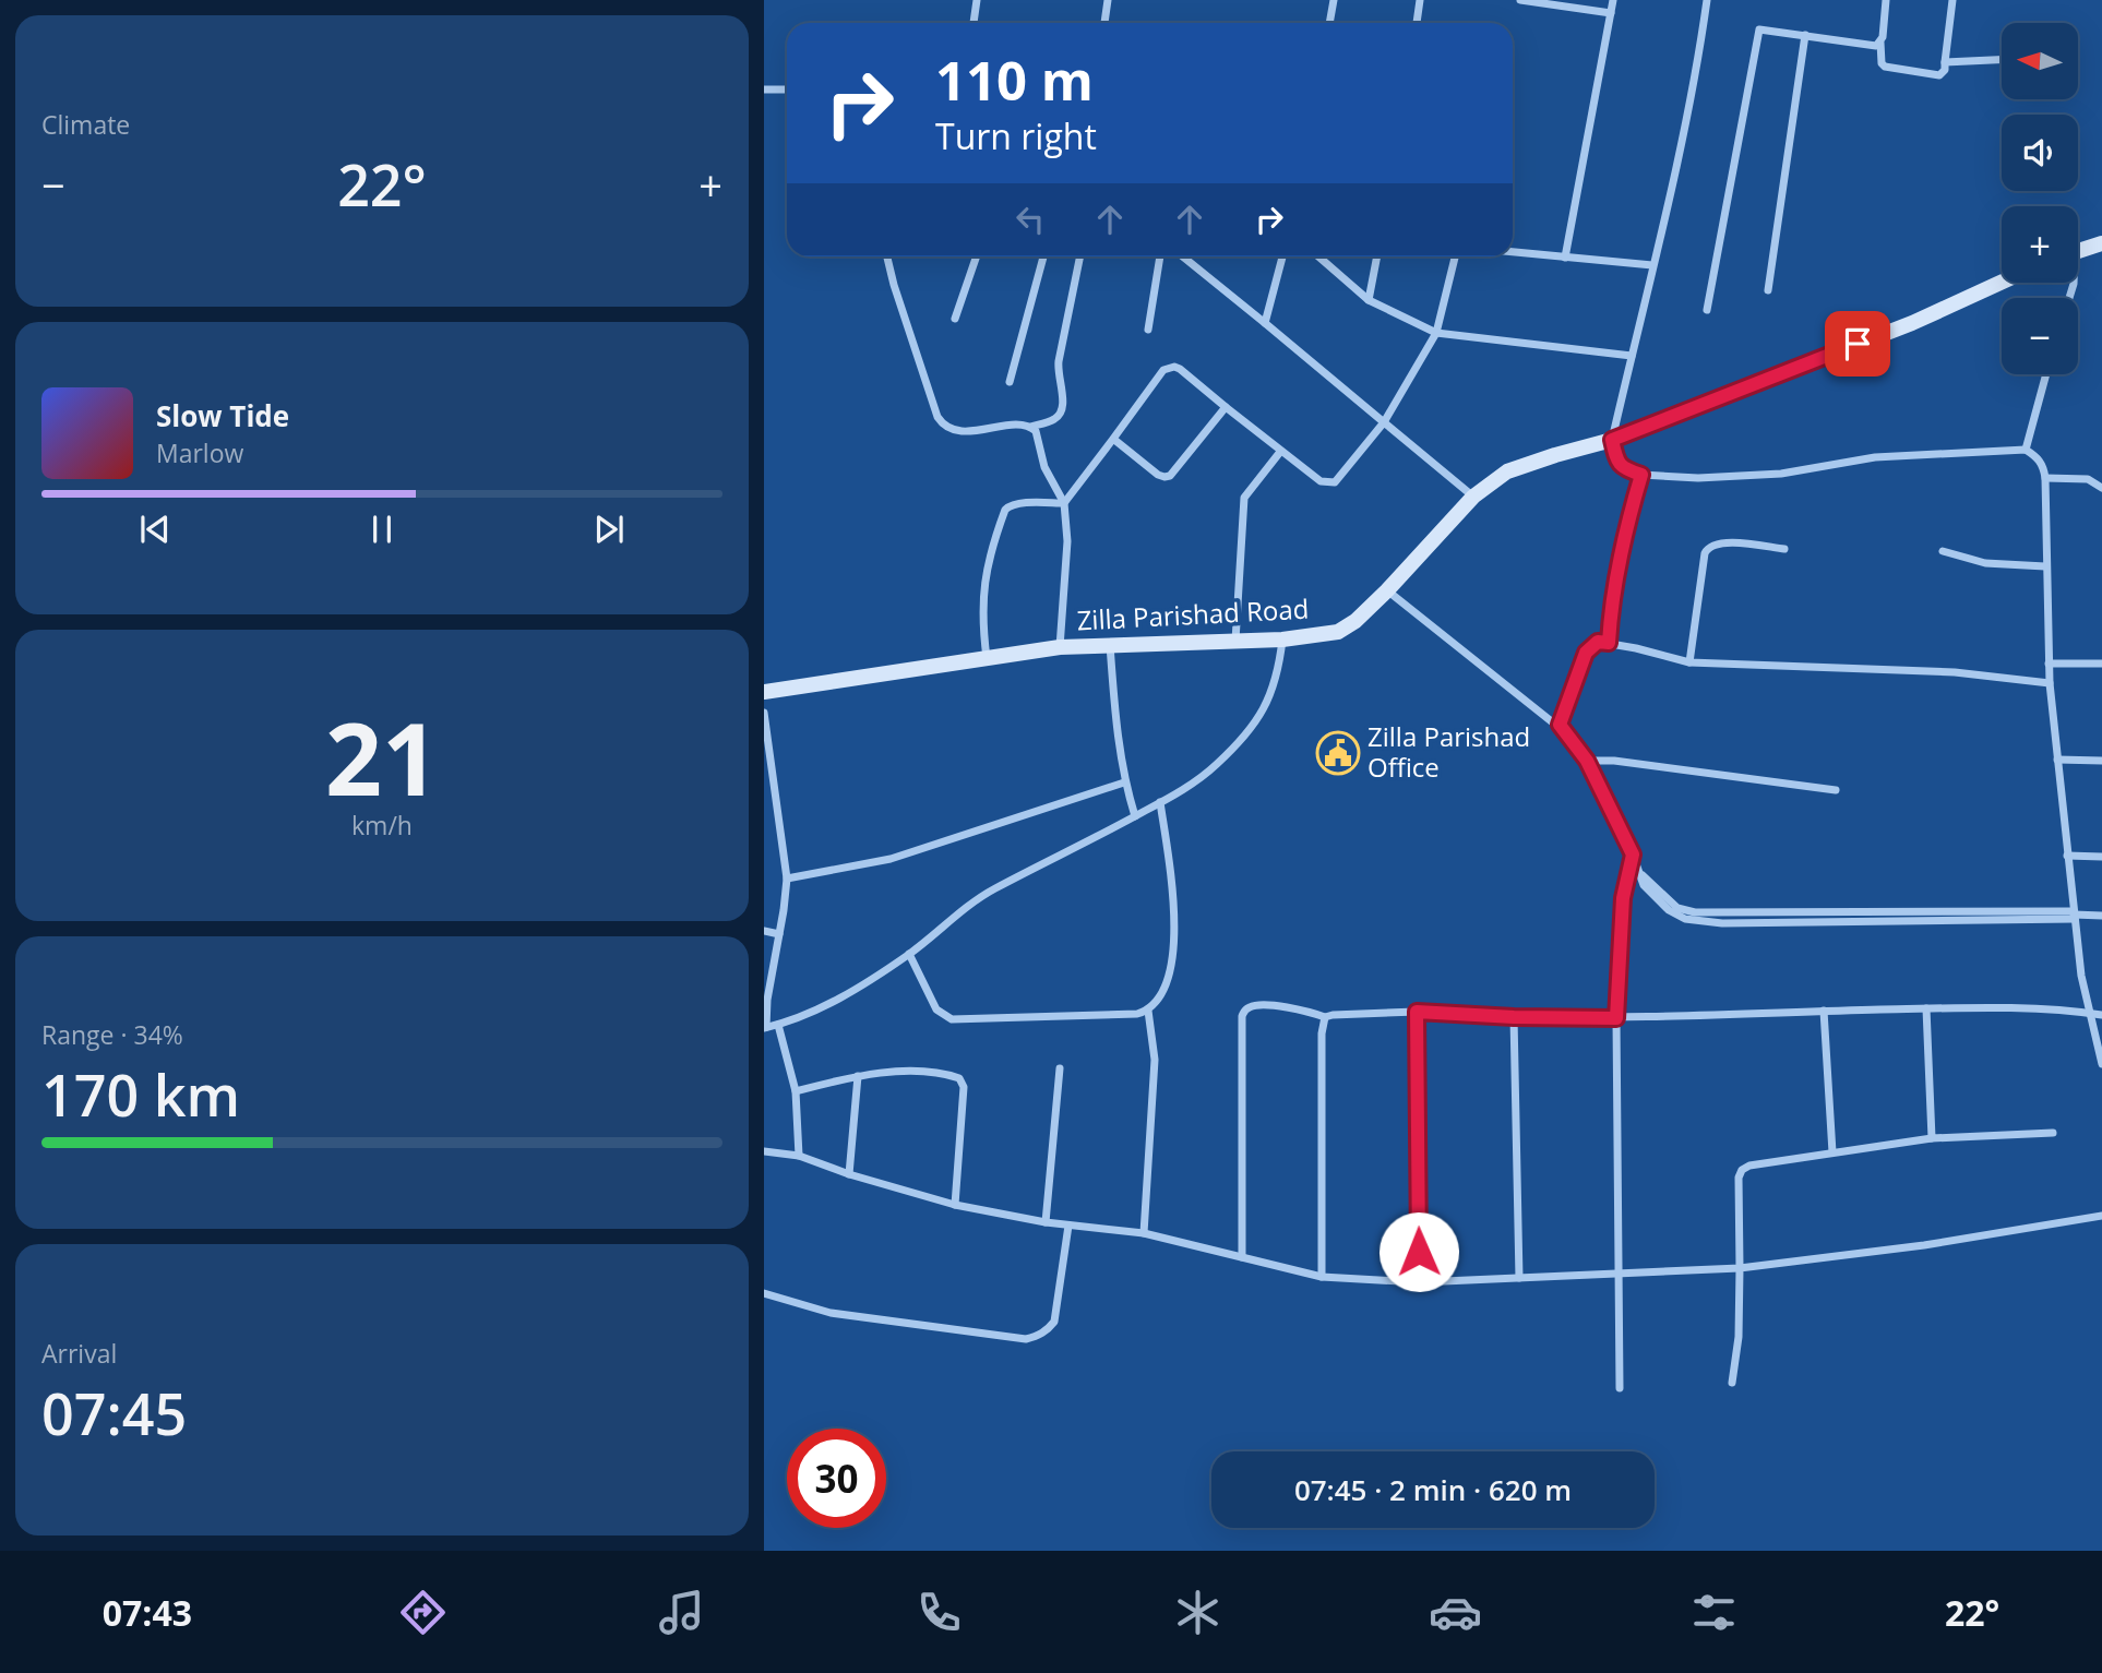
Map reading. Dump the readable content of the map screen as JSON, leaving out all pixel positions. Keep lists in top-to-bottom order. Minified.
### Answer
{"streets":{"main road":["Zilla Parishad Road"]},"places":{"public building":["Zilla Parishad Office"]},"north":"left","page":{"tile":["Climate",["21","km/h"],["Range · 34%","170 km"],["Arrival","07:45"]],"map_buttons":["+","−"],"turn":["110 m","Turn right"],"heat":["−","22°","+"],"song":["Slow Tide","Marlow"],"limit":"30","trip":"07:45 · 2 min · 620 m","tabs":["07:43","22°"]}}
